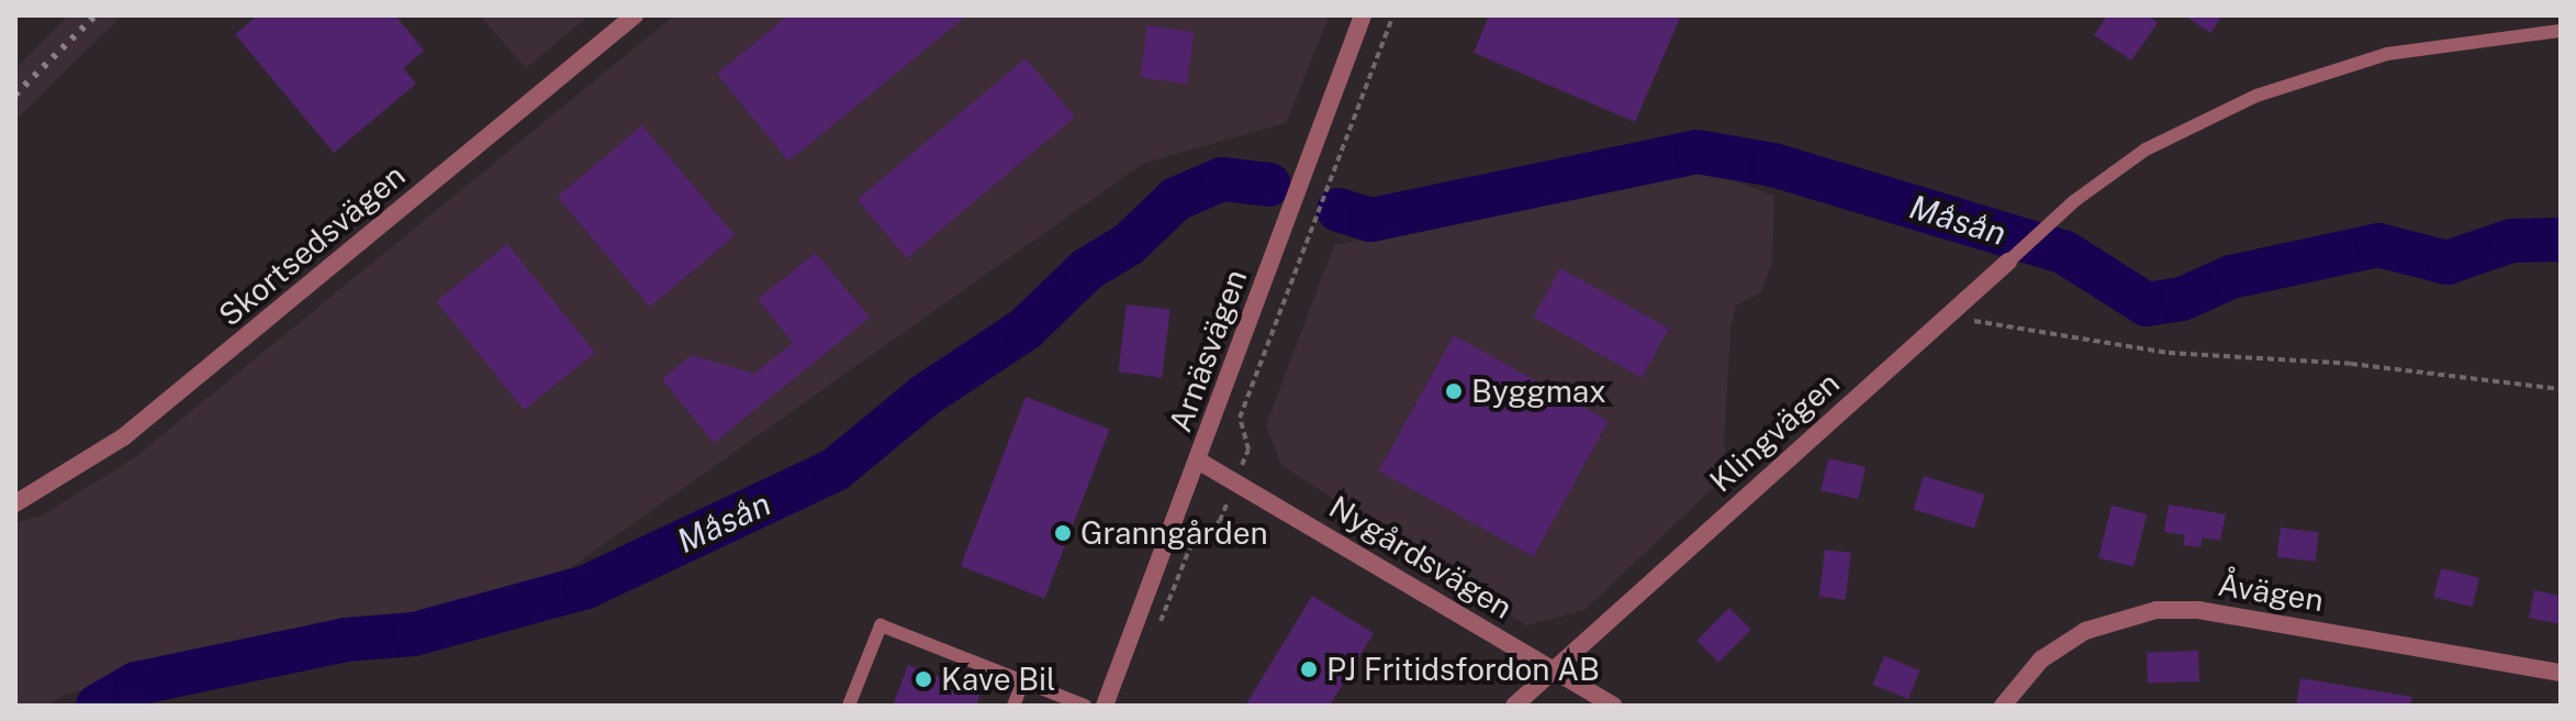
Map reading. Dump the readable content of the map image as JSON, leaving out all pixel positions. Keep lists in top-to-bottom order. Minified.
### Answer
{"streets":{"street":["Skortsedsvägen","Arnäsvägen","Klingvägen","Nygårdsvägen","Åvägen"]},"crossings":[["Arnäsvägen","Nygårdsvägen"],["Klingvägen","Nygårdsvägen"]],"water":["Måsån"],"places":["Byggmax","Granngården","PJ Fritidsfordon AB","Kave Bil"]}
